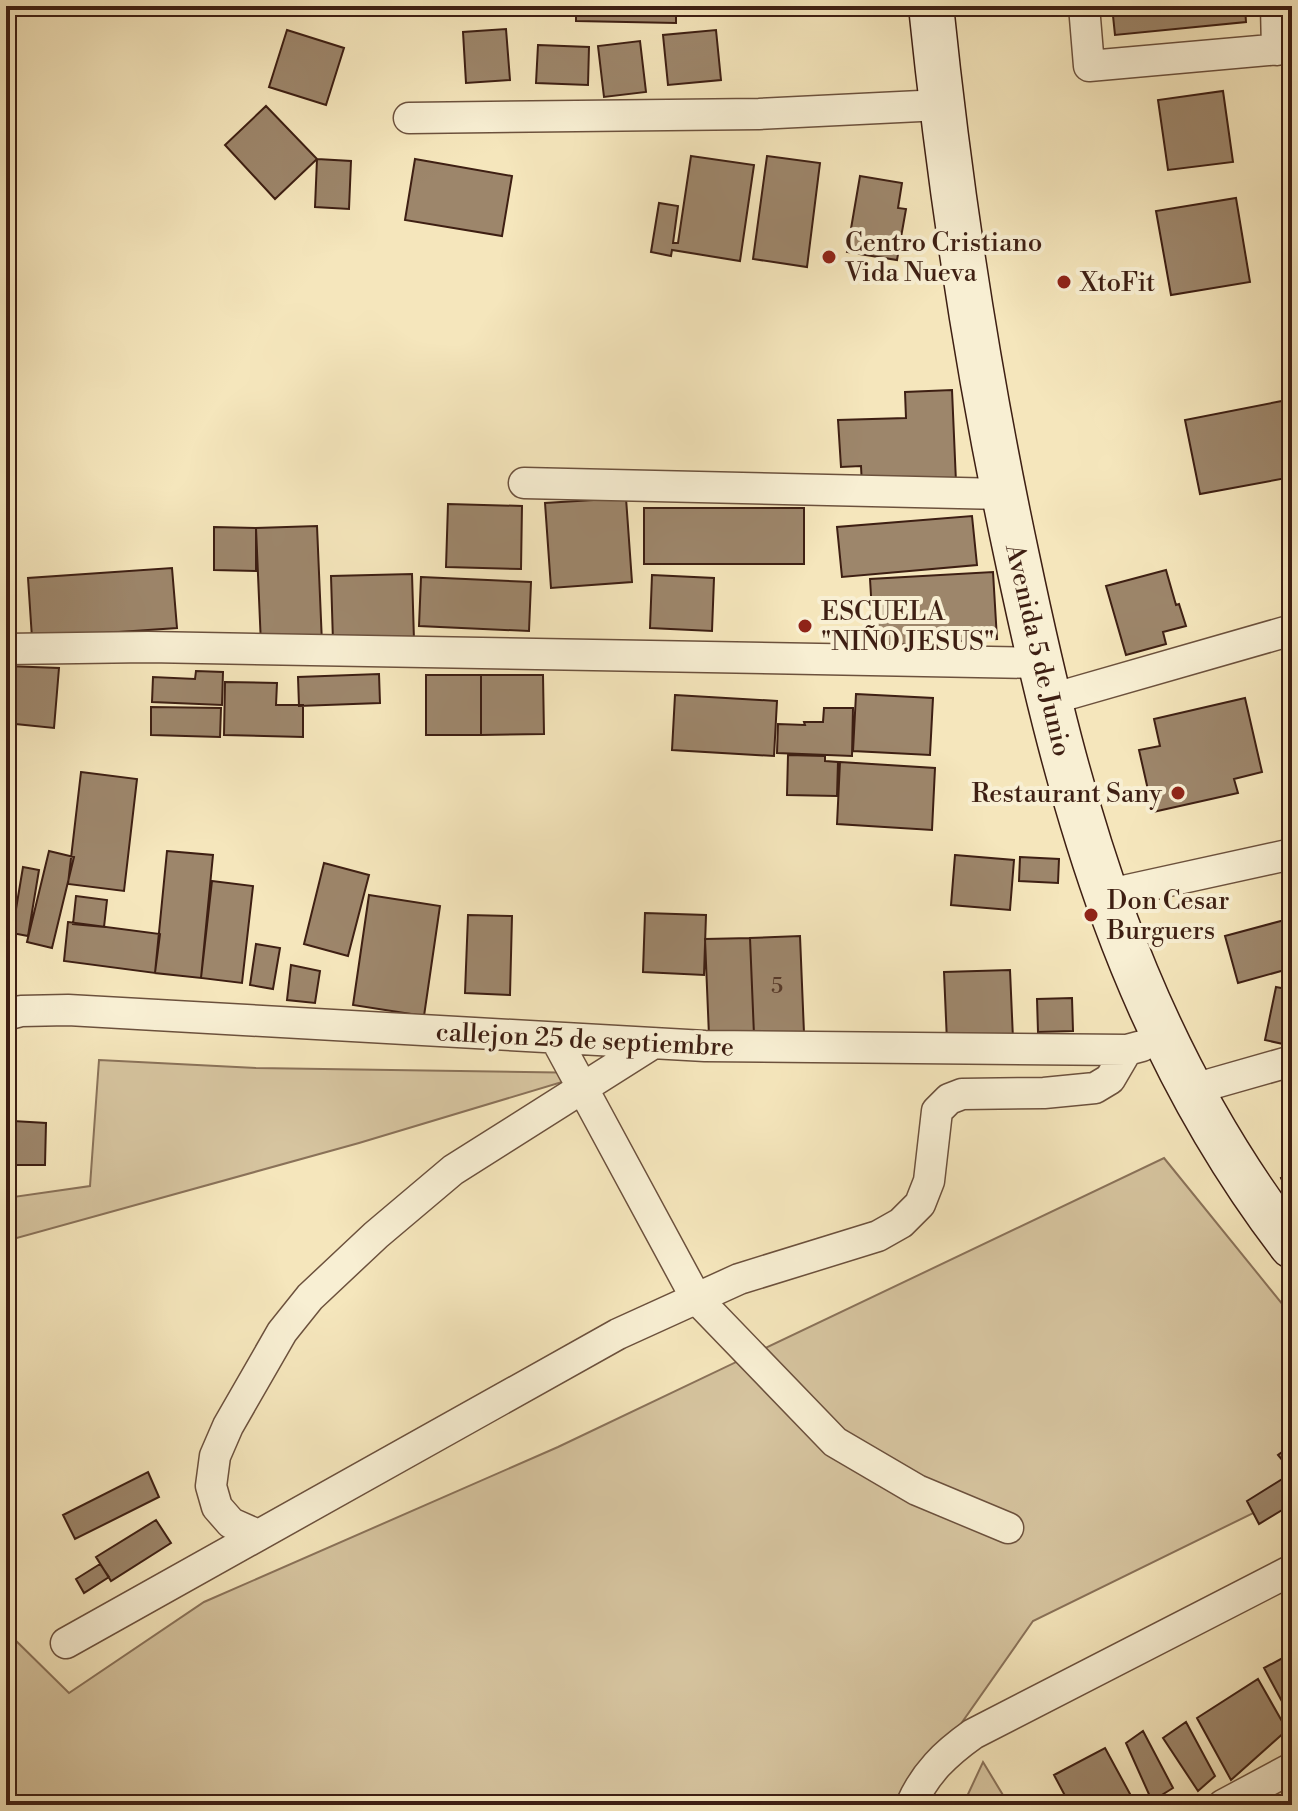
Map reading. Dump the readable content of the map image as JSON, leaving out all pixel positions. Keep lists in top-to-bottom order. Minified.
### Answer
{"streets":{"street":["Avenida 5 de Junio","callejon 25 de septiembre"]},"crossings":[["Avenida 5 de Junio","callejon 25 de septiembre"]],"places":["Centro Cristiano Vida Nueva","XtoFit","ESCUELA \"NIÑO JESUS\"","Restaurant Sany","Don Cesar Burguers"],"house_numbers":["5"]}
